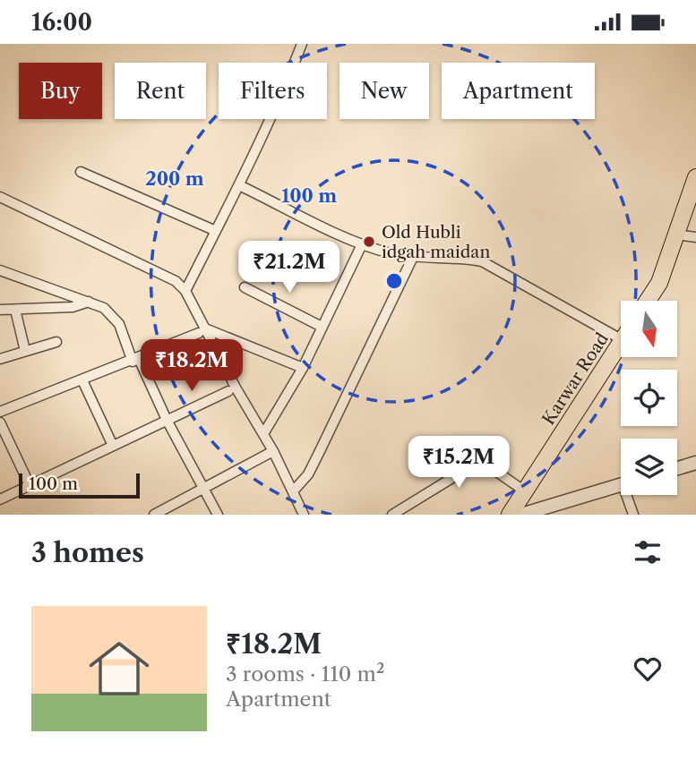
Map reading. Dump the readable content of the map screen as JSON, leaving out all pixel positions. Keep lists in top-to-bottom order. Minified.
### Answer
{"streets":{"highway":["Karwar Road"]},"places":["Old Hubli idgah maidan"],"scale_bar":"100 m","north":"bottom","page":{"status":"16:00","chip":["Buy","Rent","Filters","New","Apartment"],"price":["₹21.2M","₹18.2M","₹15.2M"],"scale":"100 m","heading":"3 homes","list":[{"name":"₹18.2M","note":"3 rooms · 110 m² · Apartment"}]},"rings":["200 m","100 m"]}
